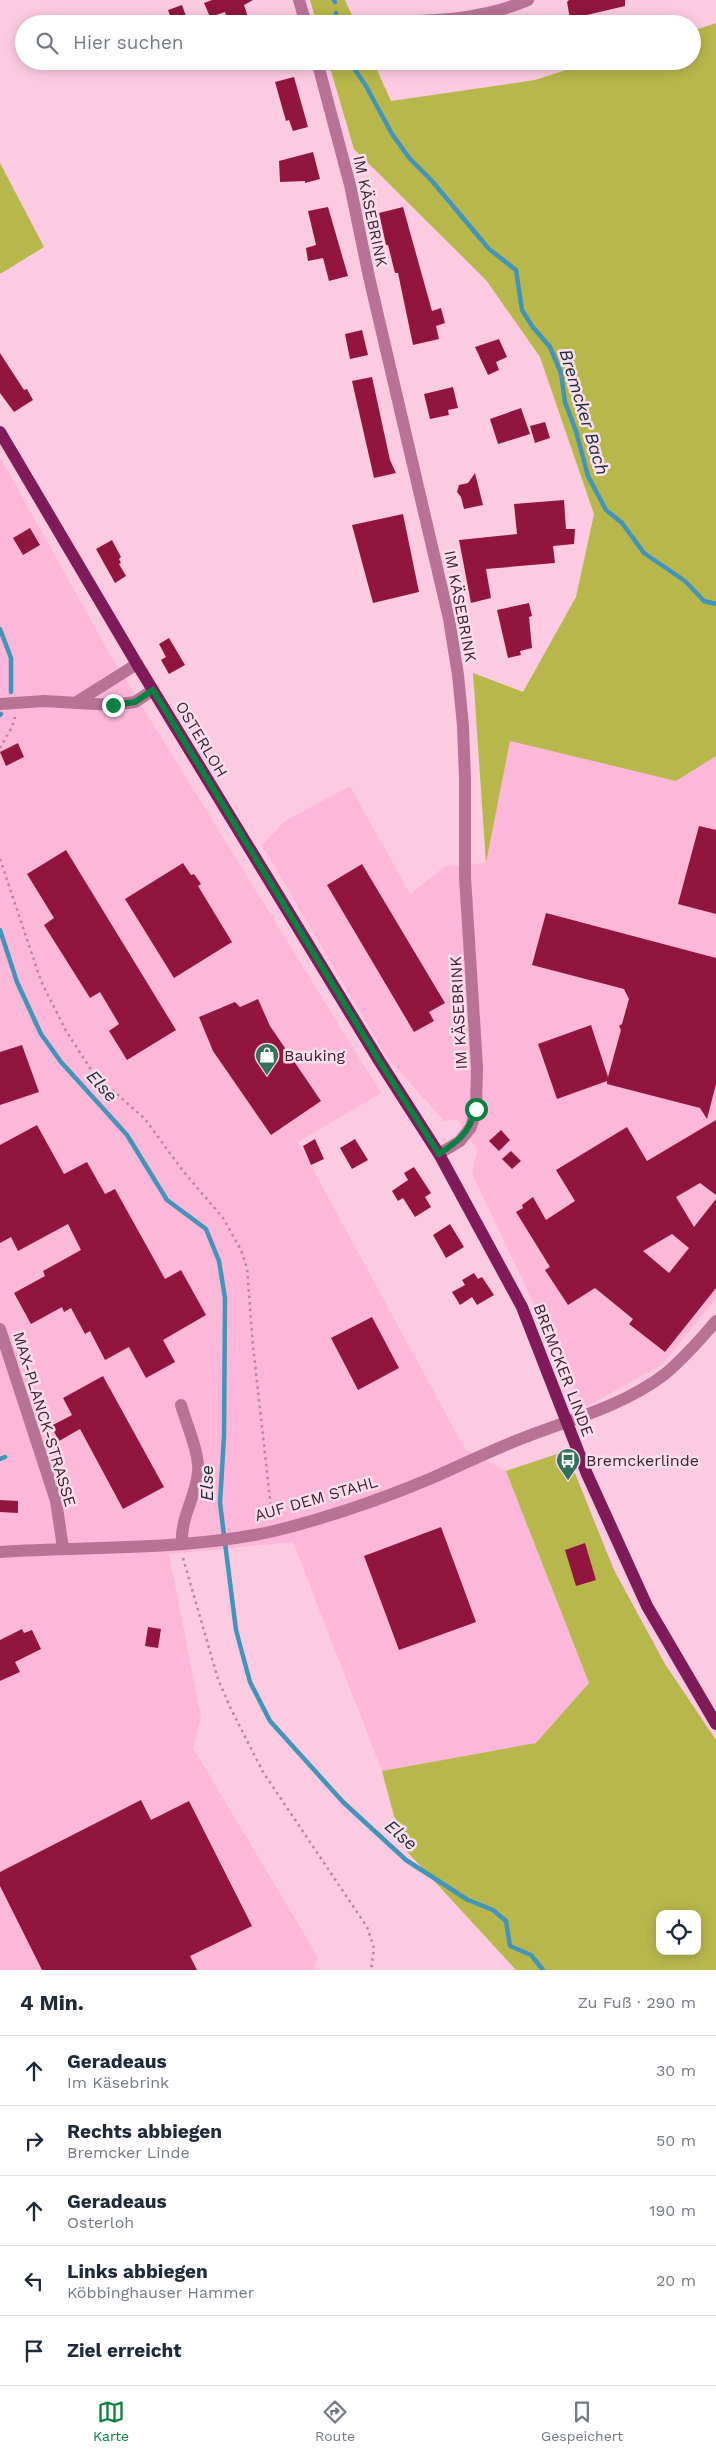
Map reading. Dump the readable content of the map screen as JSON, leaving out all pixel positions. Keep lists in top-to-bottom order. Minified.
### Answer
{"streets":{"main road":["OSTERLOH","BREMCKER LINDE"],"street":["IM KÄSEBRINK","MAX-PLANCK-STRASSE","AUF DEM STAHL"]},"crossings":[["IM KÄSEBRINK","BREMCKER LINDE"],["OSTERLOH","BREMCKER LINDE"],["BREMCKER LINDE","AUF DEM STAHL"],["MAX-PLANCK-STRASSE","AUF DEM STAHL"]],"water":["Bremcker Bach","Else"],"places":{"shop":["Bauking"],"bus stop":["Bremckerlinde"]},"page":{"search":"Hier suchen","heading":["4 Min.","Zu Fuß · 290 m"],"list":[["Geradeaus","Im Käsebrink","30 m"],["Rechts abbiegen","Bremcker Linde","50 m"],["Geradeaus","Osterloh","190 m"],["Links abbiegen","Köbbinghauser Hammer","20 m"],"Ziel erreicht"],"nav":["Karte","Route","Gespeichert"]}}
